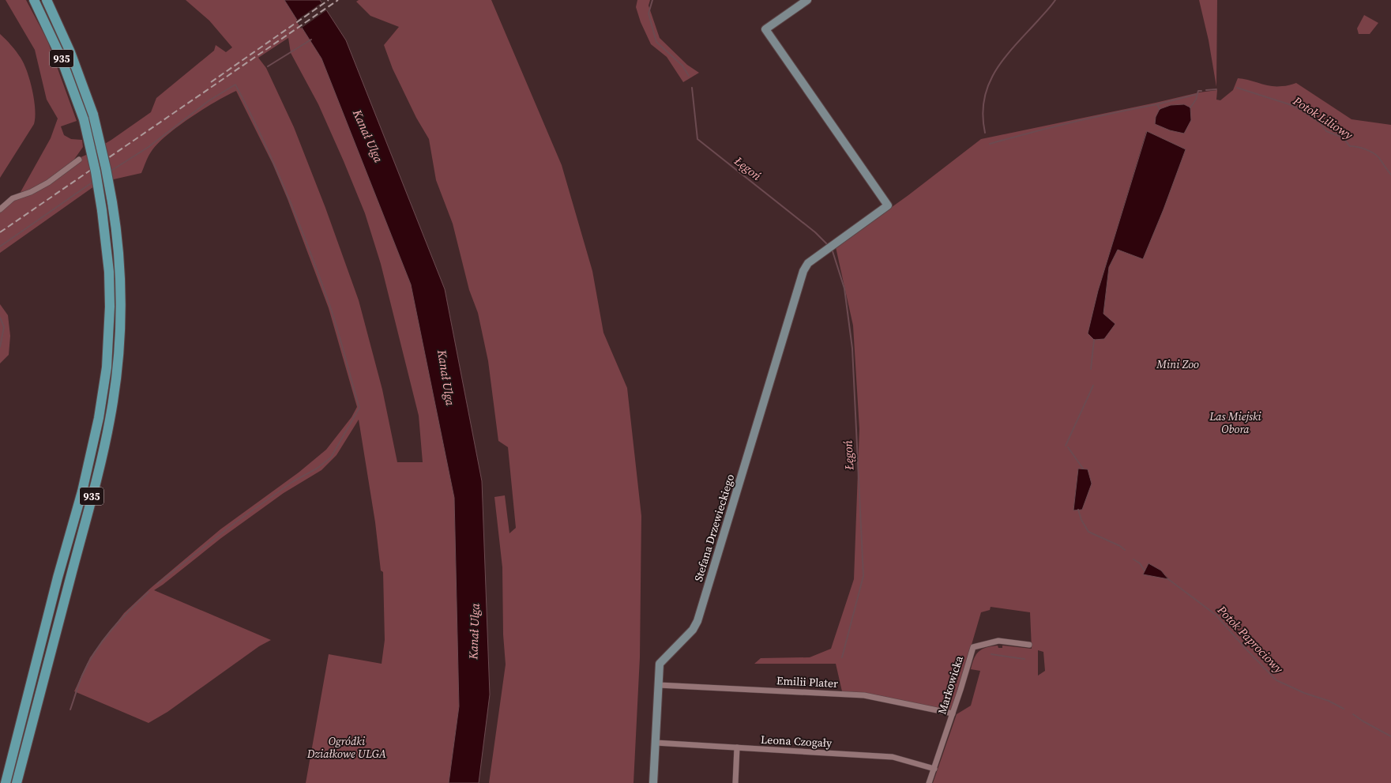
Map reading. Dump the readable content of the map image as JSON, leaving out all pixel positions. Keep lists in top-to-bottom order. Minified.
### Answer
{"streets":{"main road":["935"],"street":["Stefana Drzewieckiego","Emilii Plater","Markowicka","Leona Czogały"]},"crossings":[["Stefana Drzewieckiego","Emilii Plater"],["Stefana Drzewieckiego","Leona Czogały"],["Emilii Plater","Markowicka"],["Markowicka","Leona Czogały"]],"water":["Potok Liliowy","Kanał Ulga","Łęgoń","Potok Paprociowy"],"parks":["Mini Zoo","Las Miejski Obora","Ogródki Działkowe ULGA"]}
